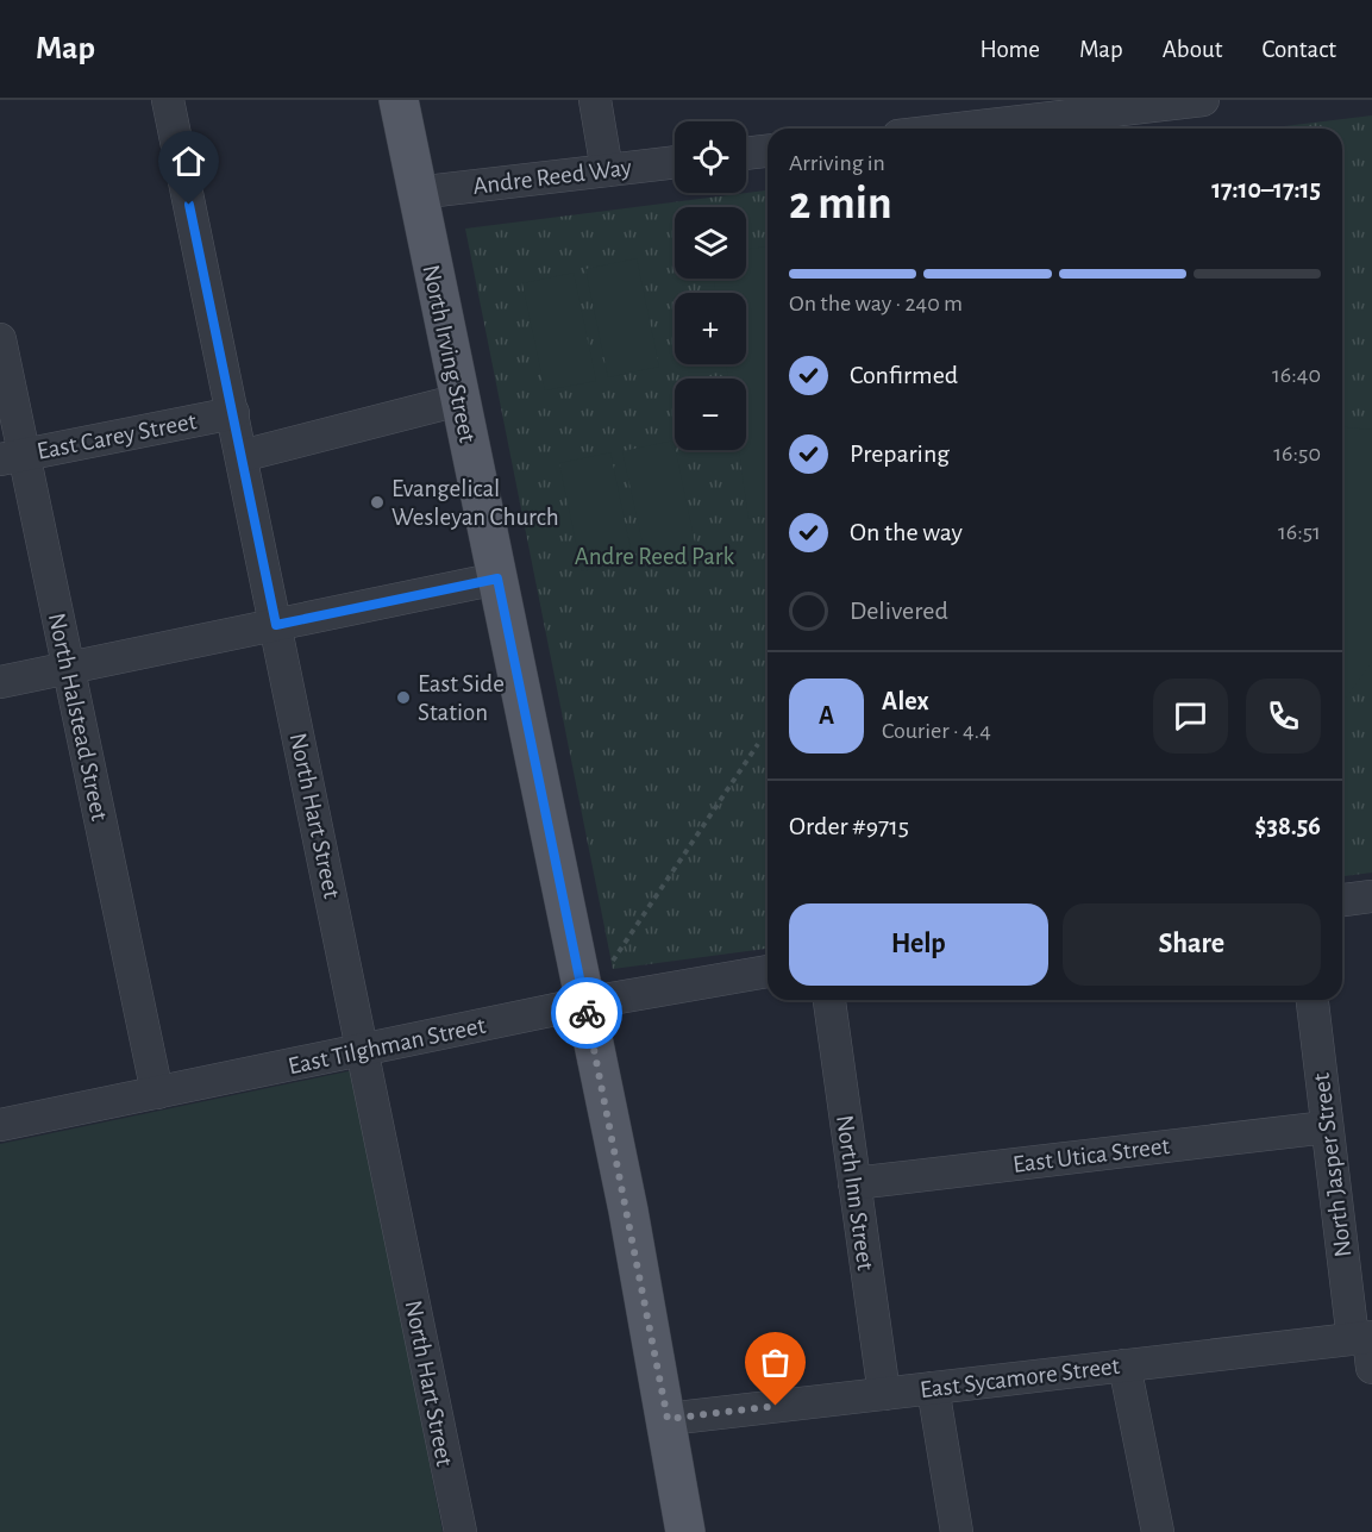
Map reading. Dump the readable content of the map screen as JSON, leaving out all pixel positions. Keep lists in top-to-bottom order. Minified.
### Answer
{"streets":{"main road":["North Irving Street"],"street":["Andre Reed Way","East Carey Street","North Halstead Street","North Hart Street","East Tilghman Street","East Utica Street","North Jasper Street","North Inn Street","East Sycamore Street"]},"crossings":[["Andre Reed Way","North Irving Street"],["North Irving Street","East Tilghman Street"],["North Irving Street","East Sycamore Street"],["East Carey Street","North Halstead Street"],["East Carey Street","North Hart Street"],["North Halstead Street","East Tilghman Street"],["North Hart Street","East Tilghman Street"],["East Utica Street","North Jasper Street"],["East Utica Street","North Inn Street"],["North Jasper Street","East Sycamore Street"],["North Inn Street","East Sycamore Street"]],"parks":["Andre Reed Park"],"places":["Evangelical Wesleyan Church","East Side Station"],"page":{"header":"Map","nav":["Home","Map","About","Contact"],"map_buttons":["+","−"],"heading":["2 min","Arriving in","17:10–17:15"],"panel":["Alex","Courier · 4.4","Order #9715","$38.56"],"bar":"On the way · 240 m","list":[["Confirmed","16:40"],["Preparing","16:50"],["On the way","16:51"],"Delivered"],"round":"A","buttons":["Help","Share"]}}
